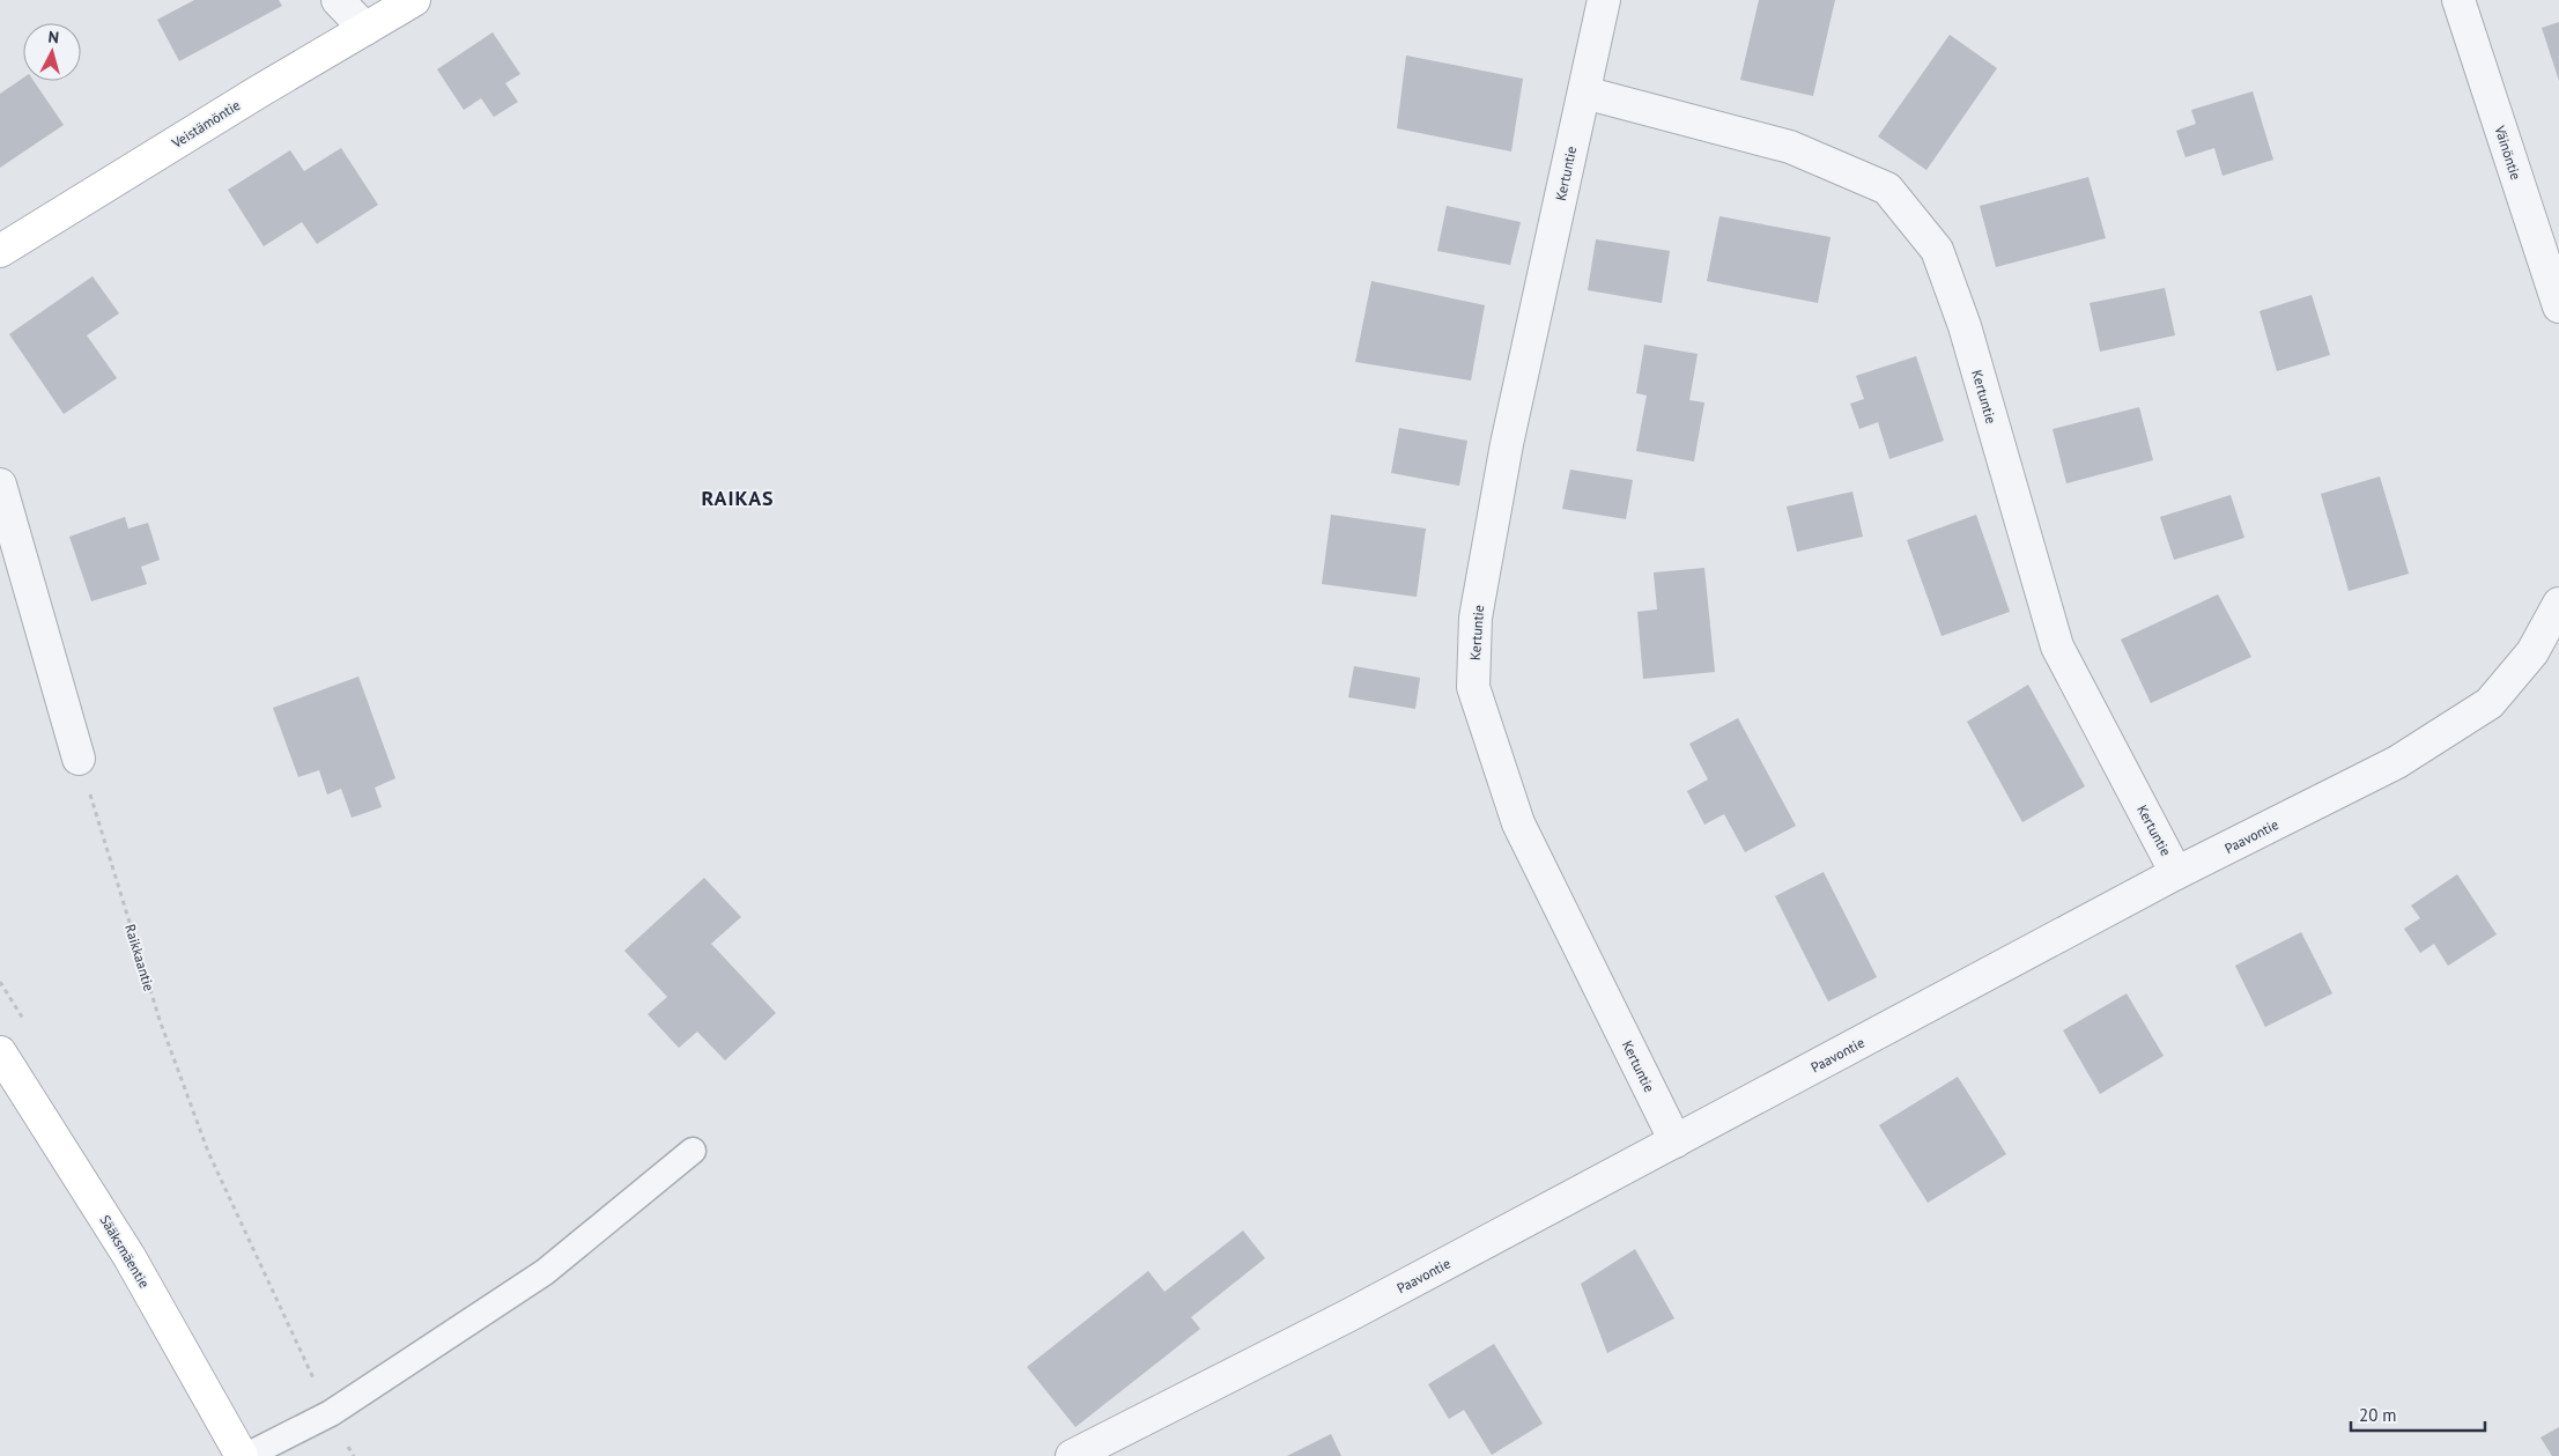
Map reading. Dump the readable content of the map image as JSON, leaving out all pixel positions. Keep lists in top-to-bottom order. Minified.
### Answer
{"streets":{"street":["Veistämöntie","Väinöntie","Kertuntie","Paavontie","Sääksmäentie"],"path":["Raikkaantie"]},"crossings":[["Kertuntie","Paavontie"]],"districts":["RAIKAS"],"scale_bar":"20 m","north":"top"}
